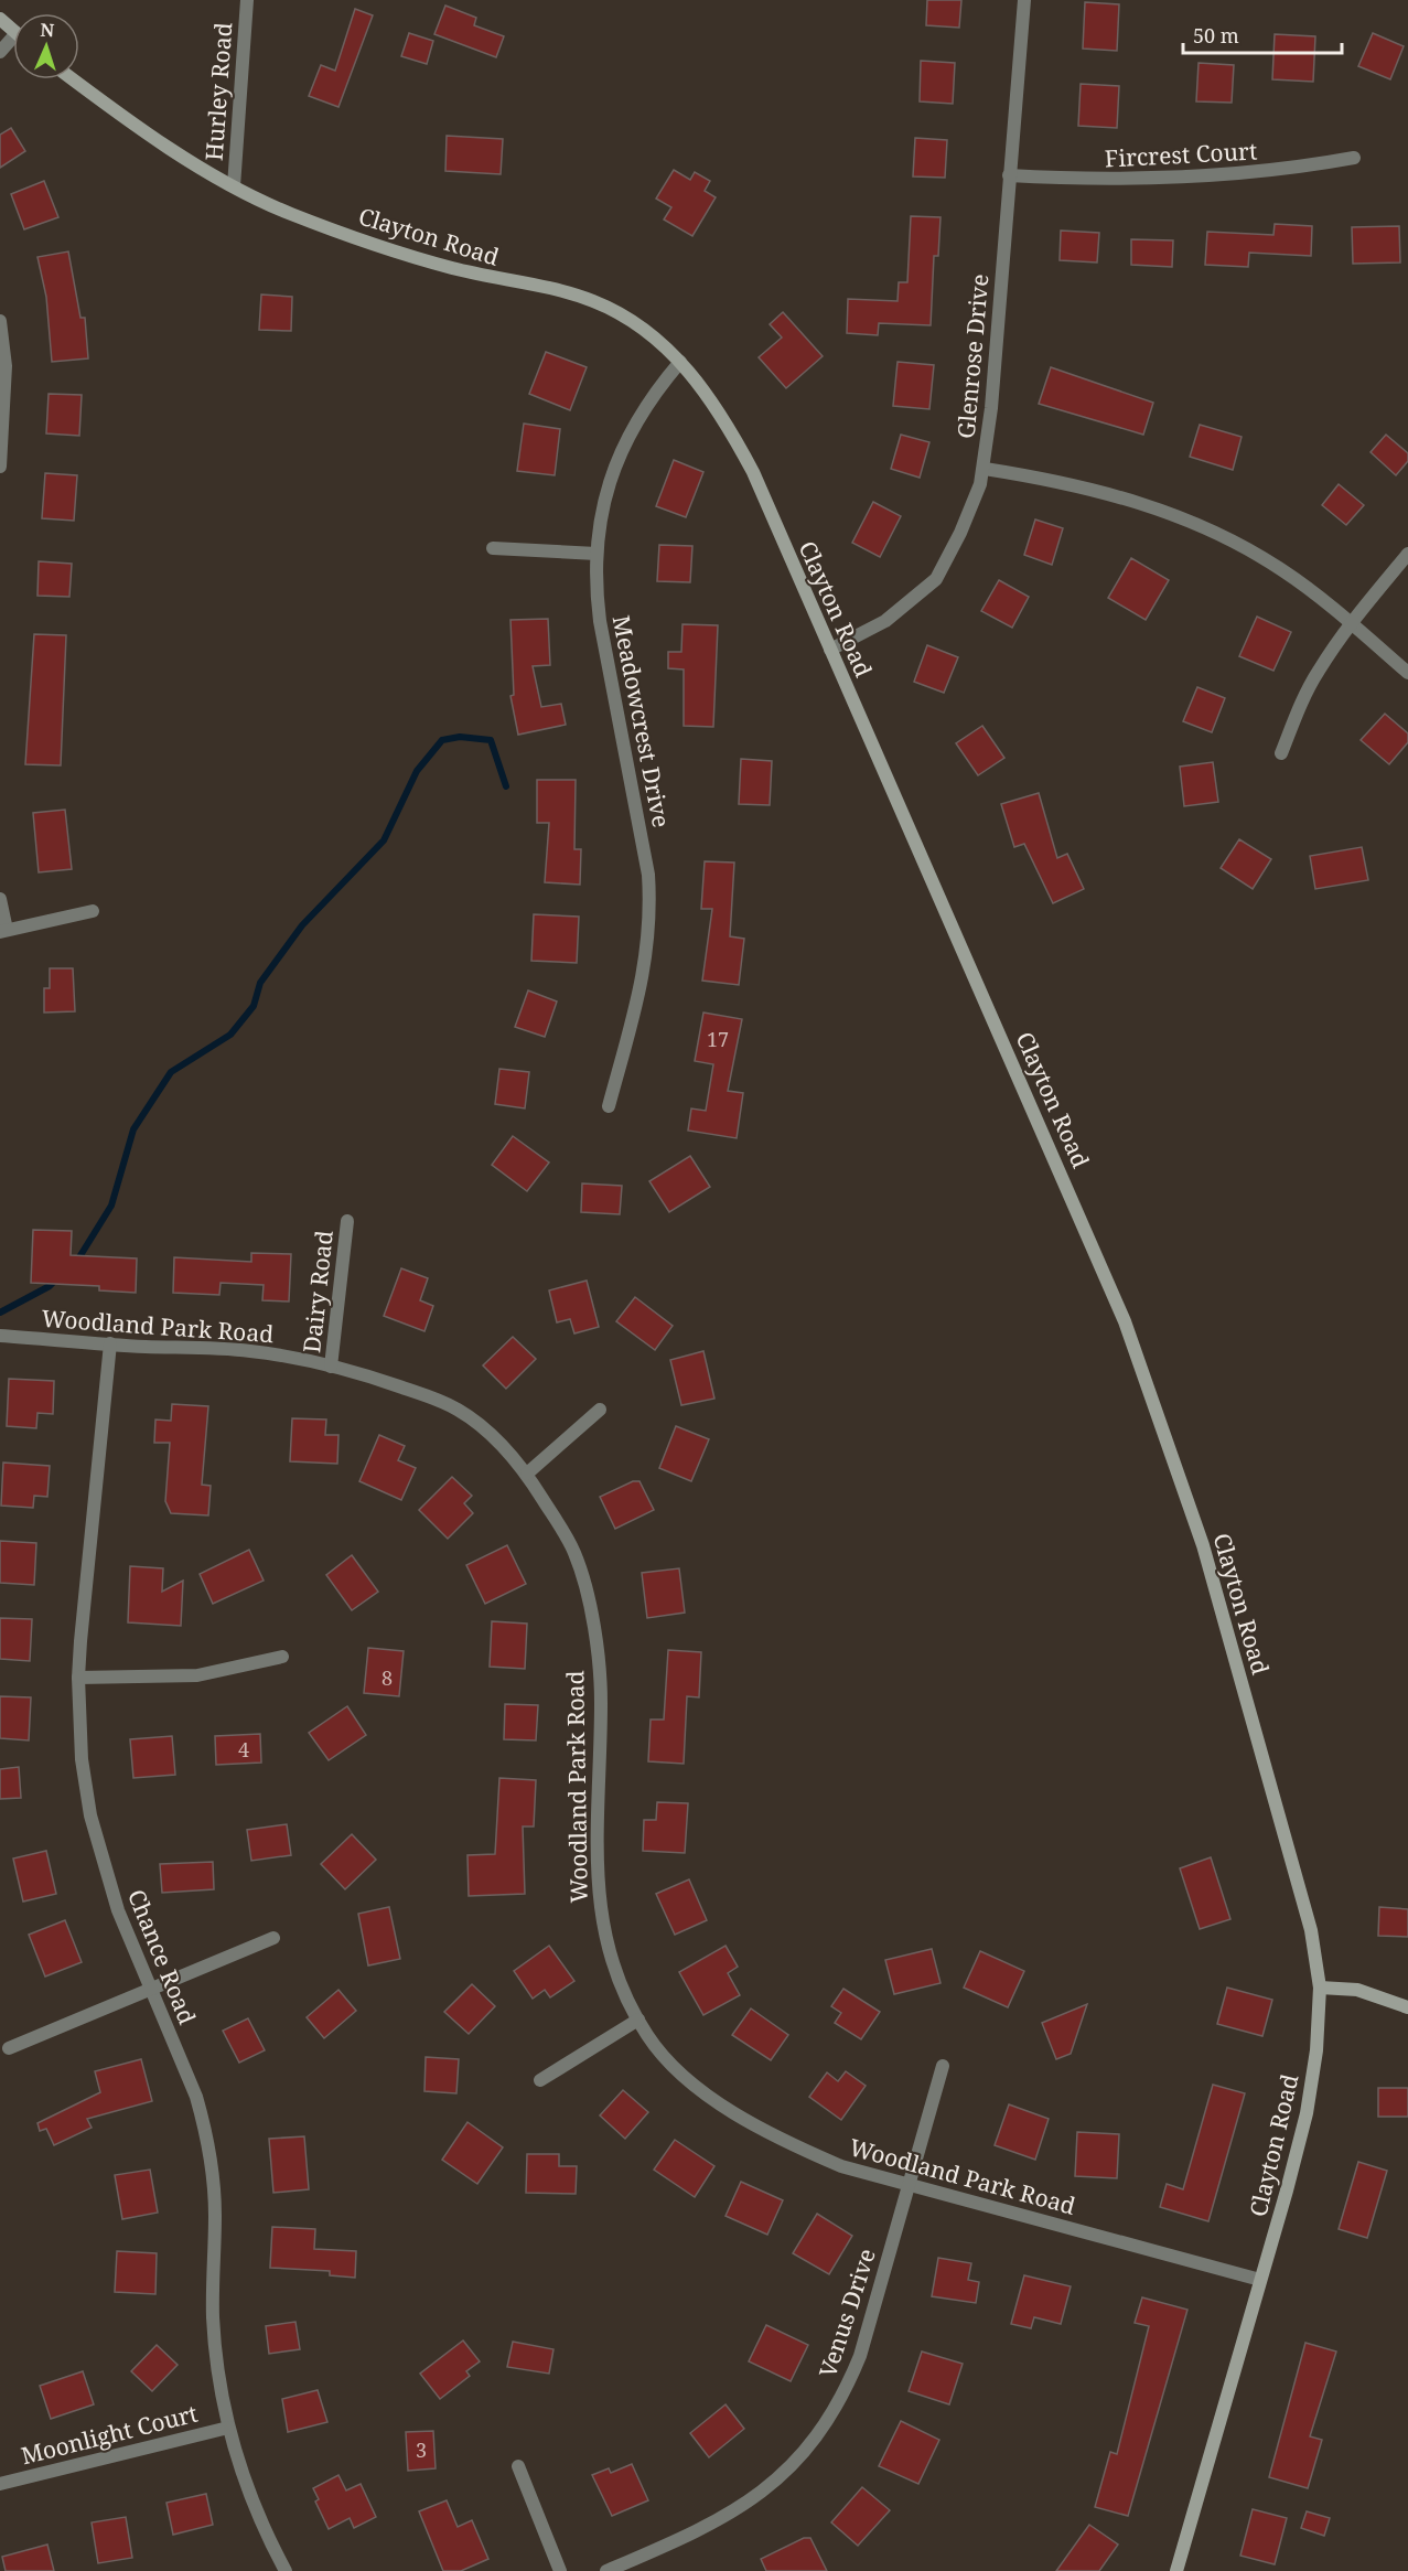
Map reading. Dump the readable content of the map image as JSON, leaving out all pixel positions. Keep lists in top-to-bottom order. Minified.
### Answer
{"streets":{"street":["Hurley Road","Fircrest Court","Clayton Road","Glenrose Drive","Meadowcrest Drive","Dairy Road","Woodland Park Road","Chance Road","Venus Drive","Moonlight Court"]},"crossings":[["Hurley Road","Clayton Road"],["Fircrest Court","Glenrose Drive"],["Clayton Road","Glenrose Drive"],["Clayton Road","Meadowcrest Drive"],["Clayton Road","Woodland Park Road"],["Dairy Road","Woodland Park Road"],["Woodland Park Road","Chance Road"],["Woodland Park Road","Venus Drive"],["Chance Road","Moonlight Court"]],"house_numbers":["17","8","4","3"],"scale_bar":"50 m","north":"top"}
